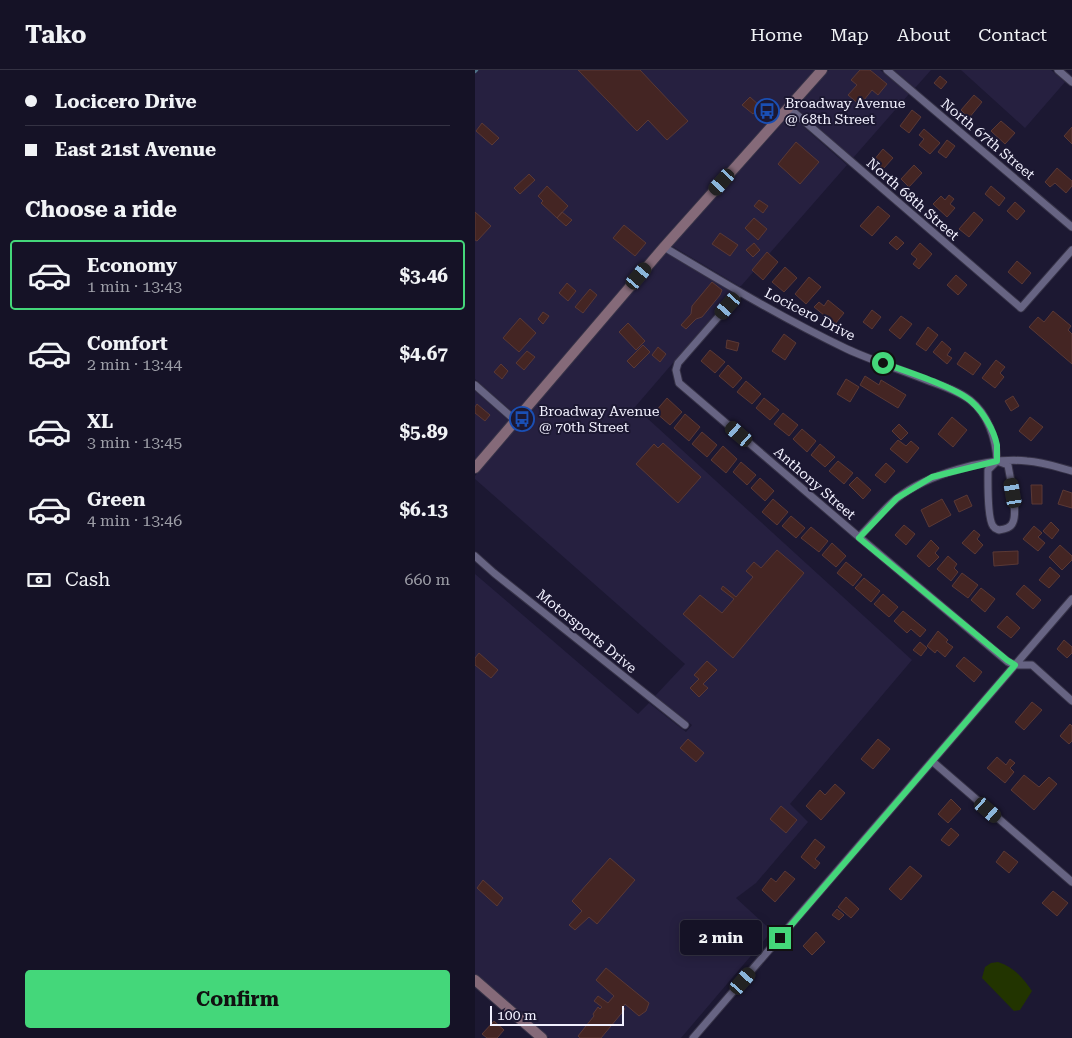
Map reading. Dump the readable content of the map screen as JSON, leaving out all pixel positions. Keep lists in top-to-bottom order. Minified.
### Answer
{"streets":{"street":["North 67th Street","North 68th Street","Locicero Drive","Anthony Street","Motorsports Drive"]},"crossings":[["Locicero Drive","Anthony Street"]],"places":{"bus stop":["Broadway Avenue @ 68th Street","Broadway Avenue @ 70th Street"]},"scale_bar":"100 m","page":{"header":"Tako","nav":["Home","Map","About","Contact"],"banner":["Locicero Drive","East 21st Avenue"],"heading":"Choose a ride","list":[{"name":"Economy","note":"1 min · 13:43","value":"$3.46"},{"name":"Comfort","note":"2 min · 13:44","value":"$4.67"},{"name":"XL","note":"3 min · 13:45","value":"$5.89"},{"name":"Green","note":"4 min · 13:46","value":"$6.13"}],"pay":["Cash","660 m"],"bubble":"2 min","buttons":"Confirm","scale":"100 m"}}
